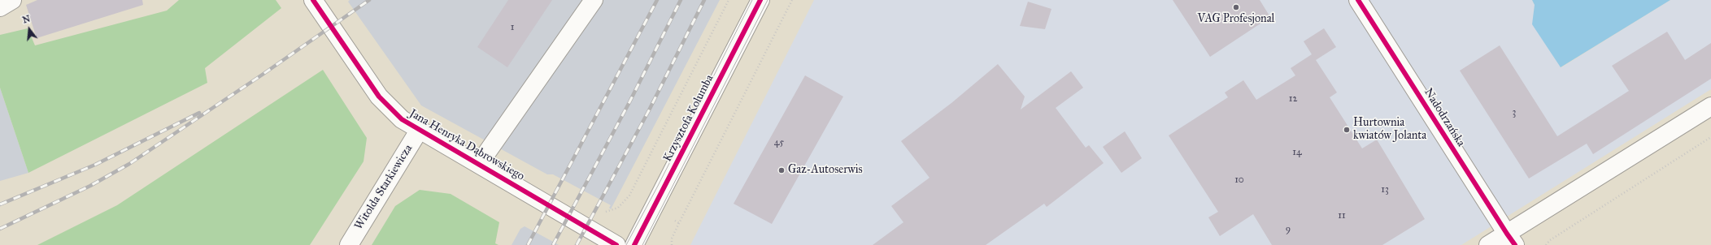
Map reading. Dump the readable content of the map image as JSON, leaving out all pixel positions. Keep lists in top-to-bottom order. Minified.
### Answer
{"streets":{"street":["Nadodrzańska","Krzysztofa Kolumba","Jana Henryka Dąbrowskiego","Witolda Starkiewicza"]},"crossings":[["Jana Henryka Dąbrowskiego","Witolda Starkiewicza"]],"places":["VAG Profesjonal","Hurtownia kwiatów Jolanta","Gaz-Autoserwis"],"house_numbers":["1","12","3","45","14","10","13","11","9"],"north":"top"}
